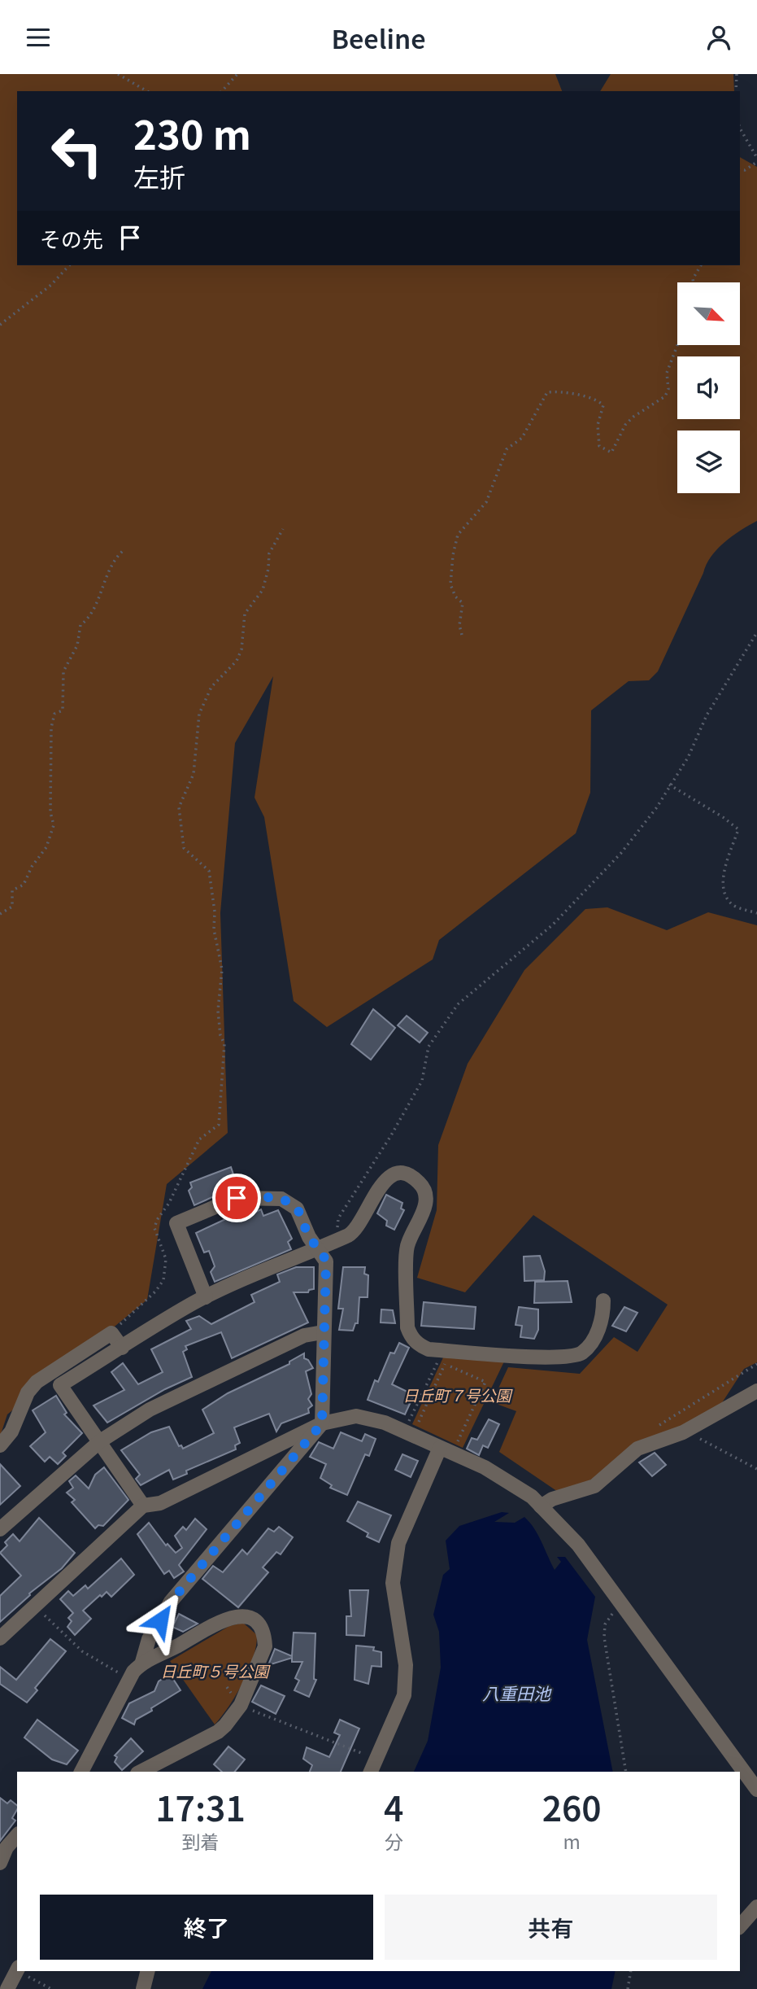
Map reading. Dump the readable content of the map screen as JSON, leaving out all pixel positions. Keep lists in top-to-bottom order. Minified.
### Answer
{"water":["八重田池"],"parks":["日丘町７号公園","日丘町５号公園"],"north":"bottom right","page":{"header":"Beeline","turn":["230 m","左折"],"then":"その先","eta":["17:31","到着","4","分","260","m"],"buttons":["終了","共有"]}}
